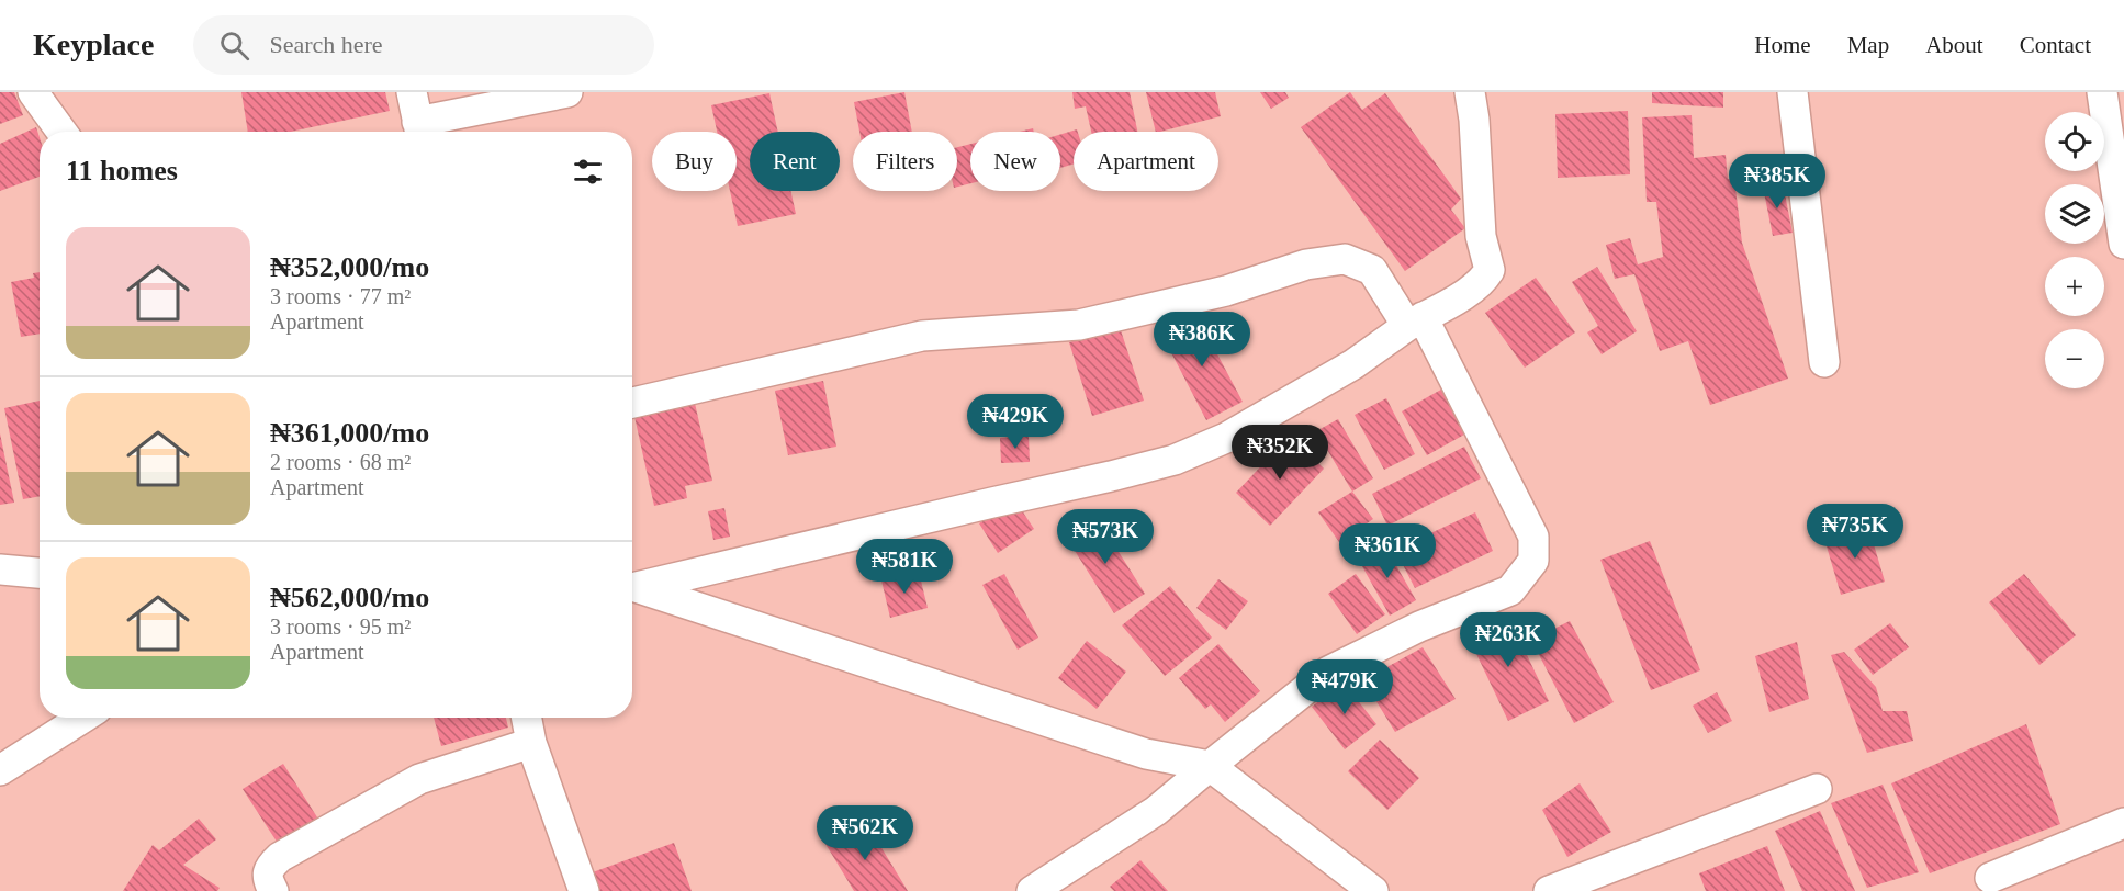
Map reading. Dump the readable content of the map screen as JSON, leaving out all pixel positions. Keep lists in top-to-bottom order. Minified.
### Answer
{"page":{"header":"Keyplace","search":"Search here","nav":["Home","Map","About","Contact"],"map_buttons":["+","−"],"chip":["Buy","Rent","Filters","New","Apartment"],"heading":"11 homes","price":["₦385K","₦386K","₦429K","₦352K","₦735K","₦573K","₦361K","₦581K","₦263K","₦479K","₦562K"],"list":[{"name":"₦352,000/mo","note":"3 rooms · 77 m² · Apartment"},{"name":"₦361,000/mo","note":"2 rooms · 68 m² · Apartment"},{"name":"₦562,000/mo","note":"3 rooms · 95 m² · Apartment"}]}}
